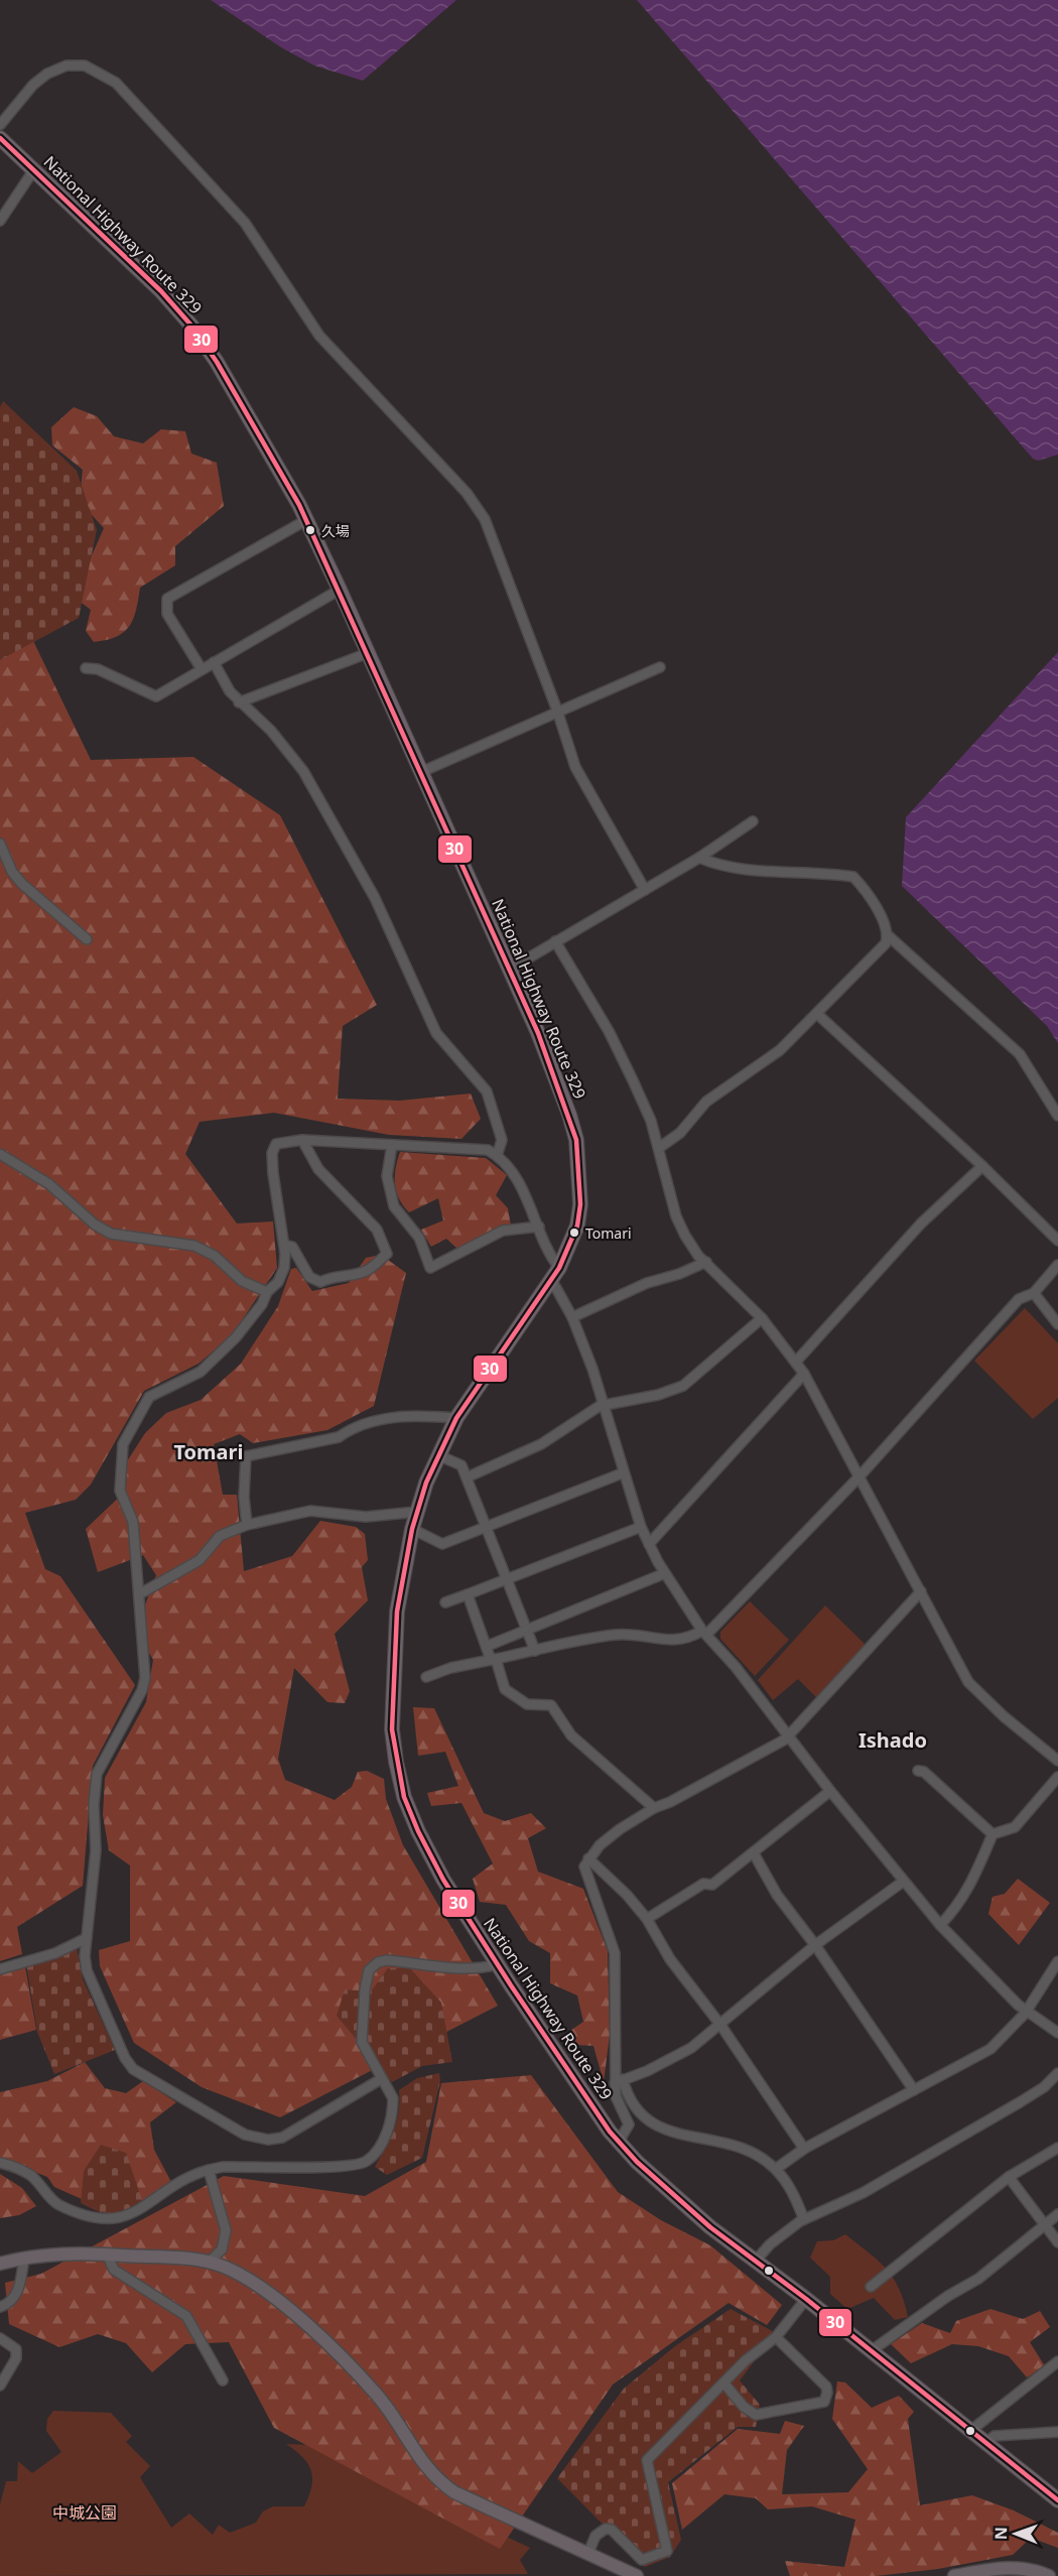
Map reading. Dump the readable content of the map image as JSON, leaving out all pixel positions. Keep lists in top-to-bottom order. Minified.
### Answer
{"streets":{"highway":["National Highway Route 329"]},"districts":["Tomari","Ishado"],"parks":["中城公園"],"places":["久場","Tomari"],"lines":["transit line 30"],"north":"left"}
